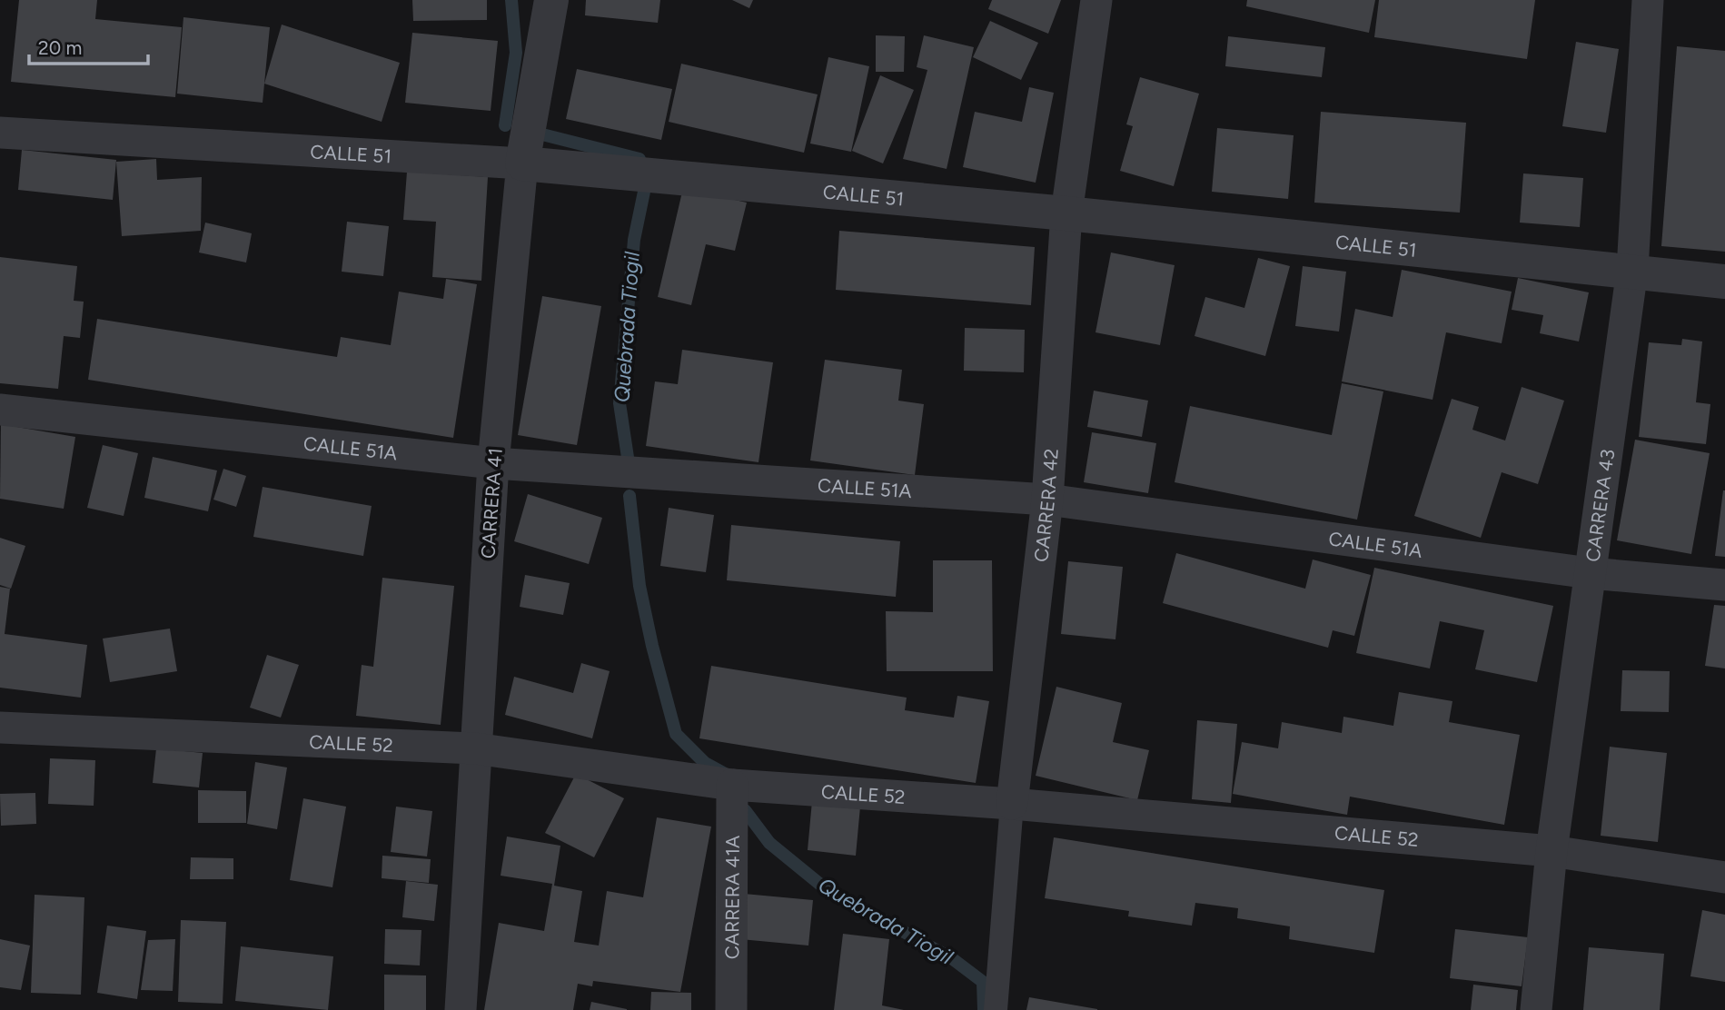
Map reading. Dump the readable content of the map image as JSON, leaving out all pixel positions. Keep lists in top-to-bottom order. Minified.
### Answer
{"streets":{"street":["CALLE 51","CALLE 51A","CARRERA 41","CARRERA 42","CARRERA 43","CALLE 52","CARRERA 41A"]},"crossings":[["CALLE 51","CARRERA 41"],["CALLE 51","CARRERA 42"],["CALLE 51","CARRERA 43"],["CALLE 51A","CARRERA 41"],["CALLE 51A","CARRERA 42"],["CALLE 51A","CARRERA 43"],["CARRERA 41","CALLE 52"],["CARRERA 42","CALLE 52"],["CARRERA 43","CALLE 52"],["CALLE 52","CARRERA 41A"]],"water":["Quebrada Tiogil"],"scale_bar":"20 m"}
